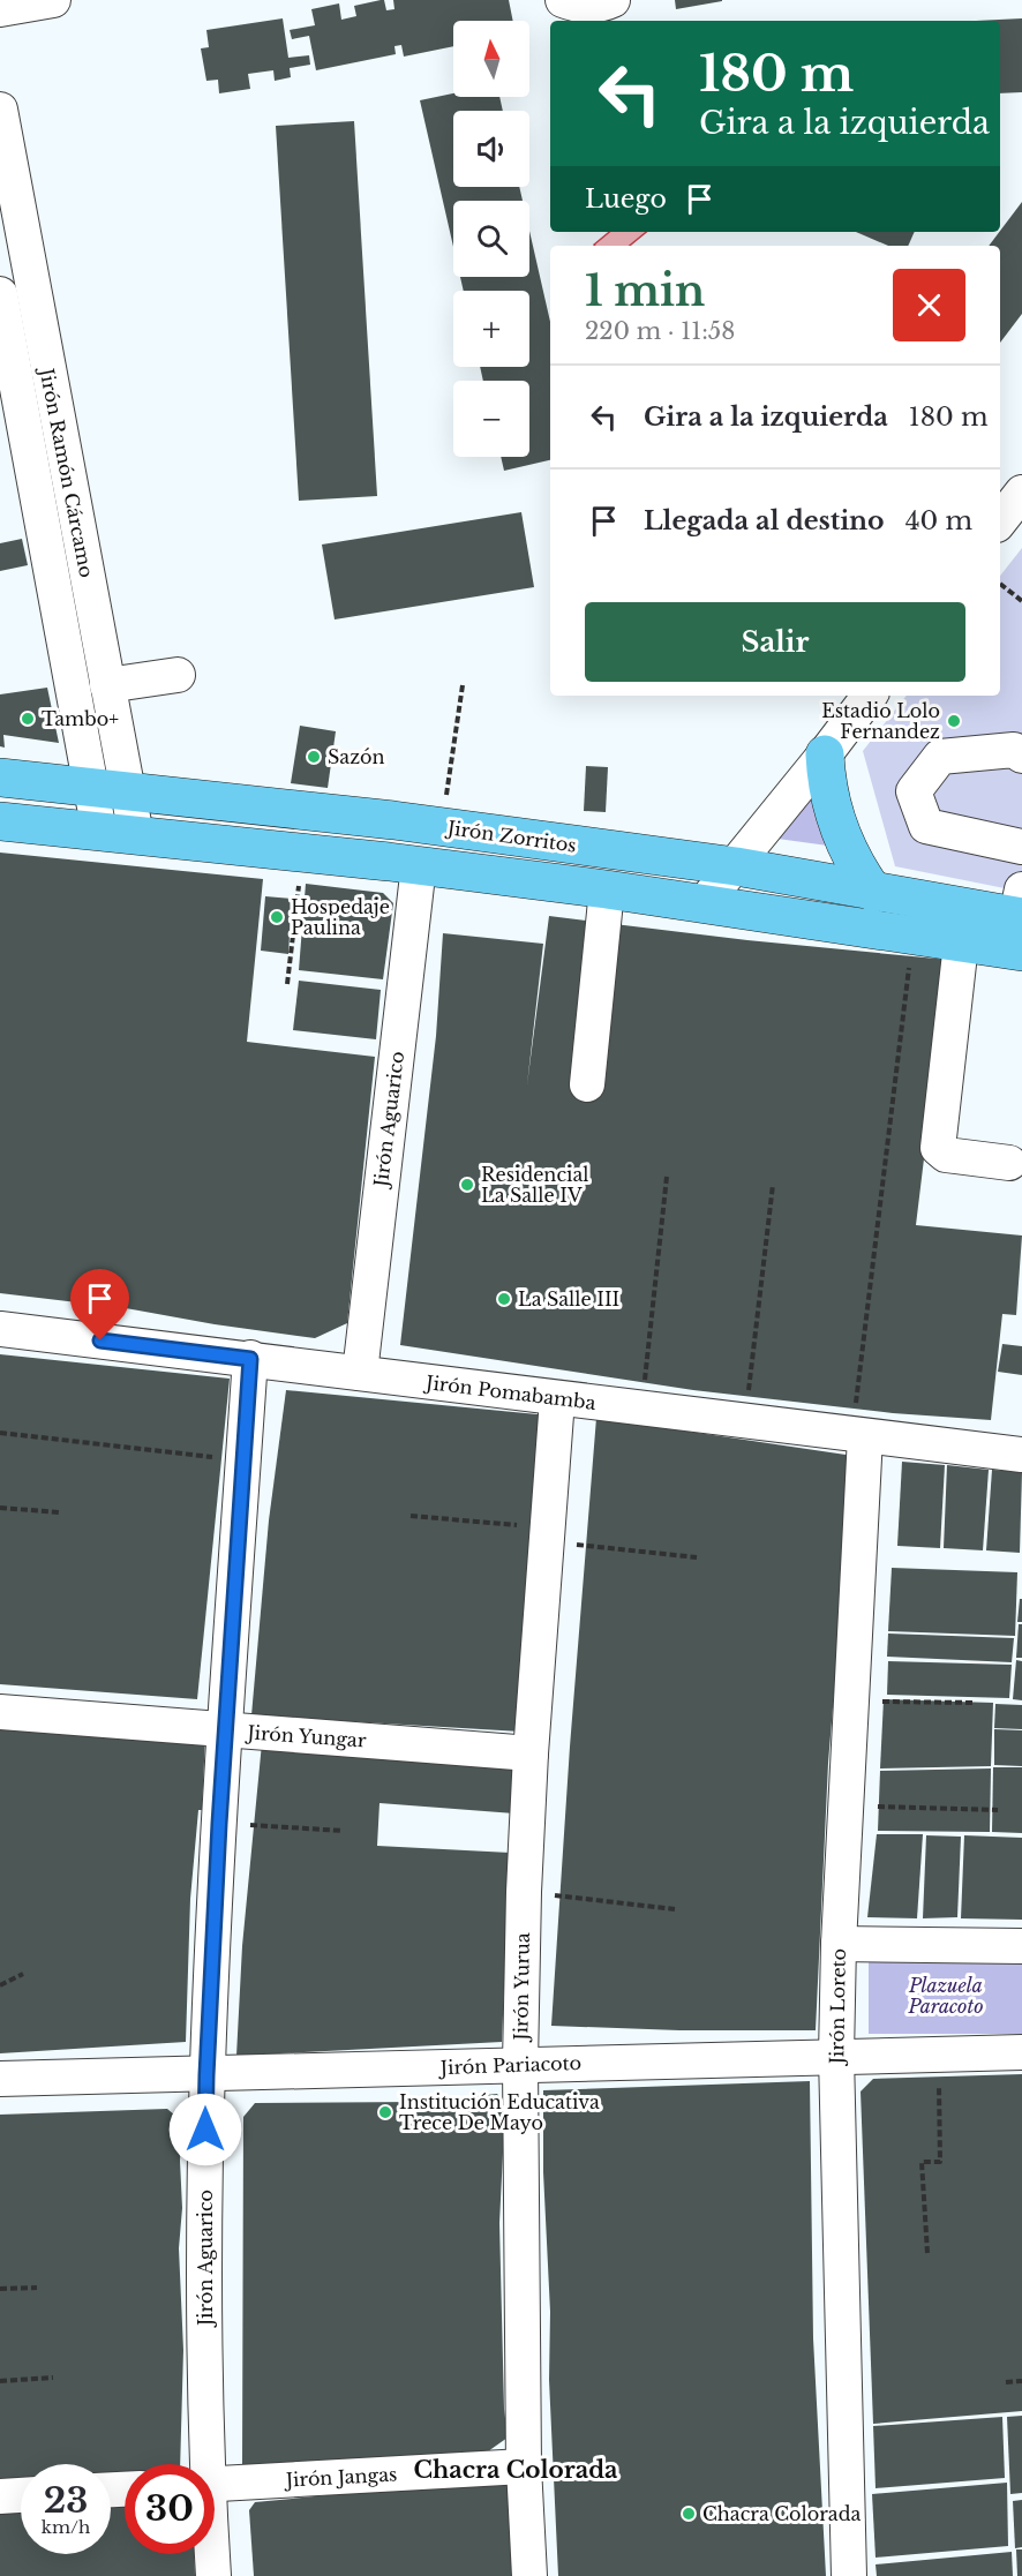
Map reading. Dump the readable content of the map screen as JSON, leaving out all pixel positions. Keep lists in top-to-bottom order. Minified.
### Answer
{"streets":{"main road":["Jirón Zorritos"],"street":["Jirón Ramón Cárcamo","Jirón Aguarico","Jirón Pomabamba","Jirón Yungar","Jirón Yurua","Jirón Loreto","Jirón Pariacoto","Jirón Jangas"]},"crossings":[["Jirón Ramón Cárcamo","Jirón Zorritos"],["Jirón Zorritos","Jirón Aguarico"],["Jirón Aguarico","Jirón Pomabamba"],["Jirón Aguarico","Jirón Yungar"],["Jirón Aguarico","Jirón Pariacoto"],["Jirón Pomabamba","Jirón Yurua"],["Jirón Pomabamba","Jirón Loreto"],["Jirón Yungar","Jirón Yurua"],["Jirón Yurua","Jirón Pariacoto"],["Jirón Yurua","Jirón Jangas"],["Jirón Loreto","Jirón Pariacoto"]],"districts":["Chacra Colorada"],"parks":["Plazuela Paracoto"],"places":["Tambo+","Estadio Lolo Fernandez","Sazón","Hospedaje Paulina","Residencial La Salle IV","La Salle III","Institución Educativa Trece De Mayo","Chacra Colorada"],"north":"top","page":{"map_buttons":["+","−"],"turn":["180 m","Gira a la izquierda"],"then":"Luego","heading":["1 min","220 m · 11:58"],"list":[{"name":"Gira a la izquierda","value":"180 m"},{"name":"Llegada al destino","value":"40 m"}],"buttons":"Salir","speed":"23 km/h","limit":"30"}}
